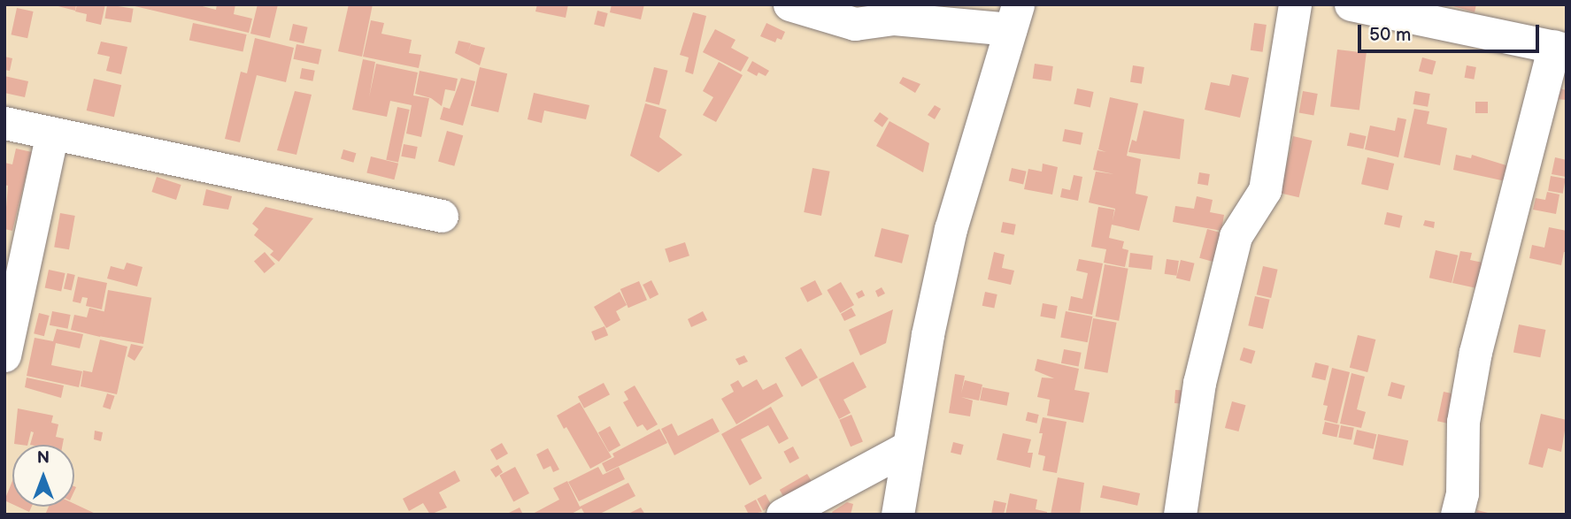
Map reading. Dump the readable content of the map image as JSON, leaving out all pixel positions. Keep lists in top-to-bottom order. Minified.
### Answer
{"scale_bar":"50 m","north":"top"}
